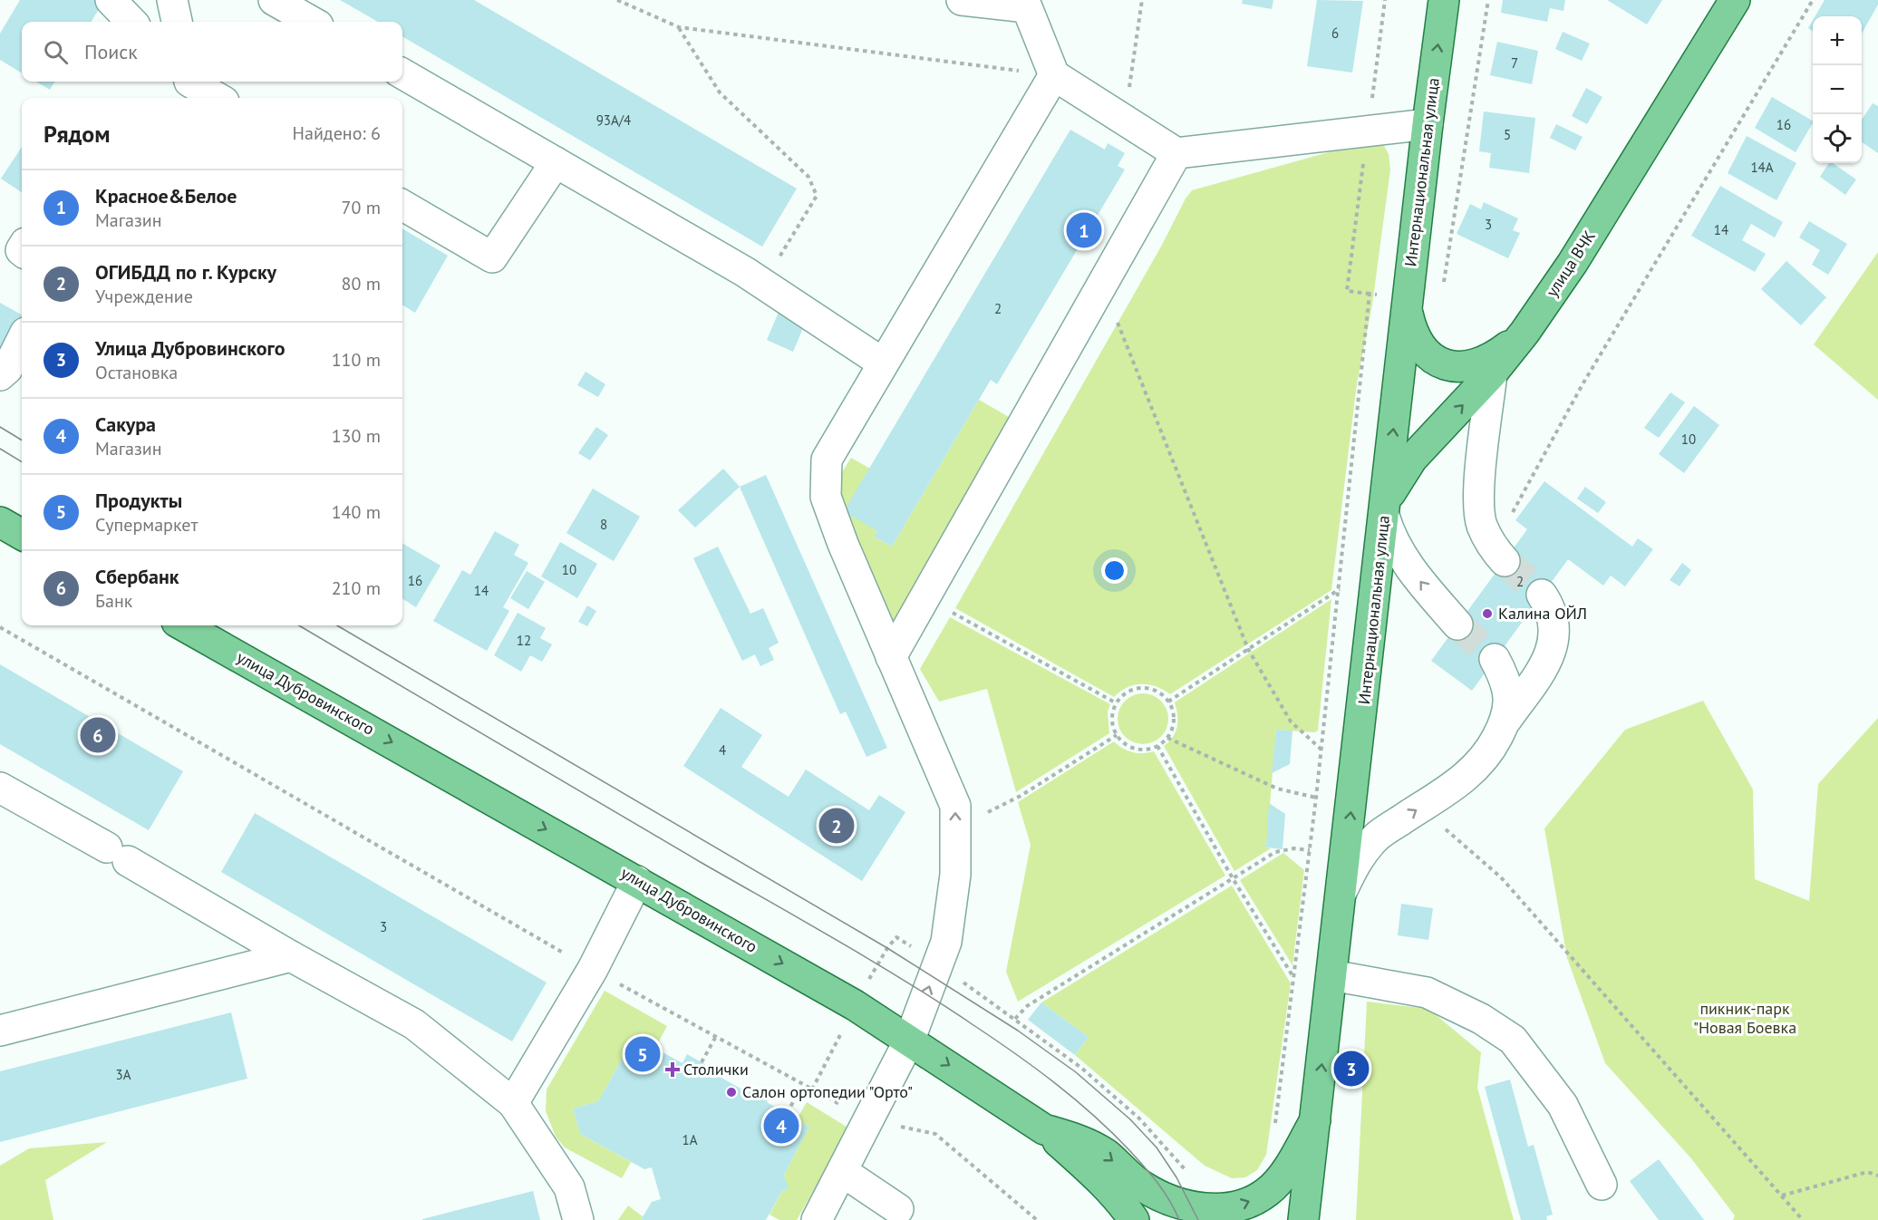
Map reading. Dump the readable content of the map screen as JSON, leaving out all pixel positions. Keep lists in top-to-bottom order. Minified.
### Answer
{"streets":{"main road":["Интернациональная улица","улица ВЧК","улица Дубровинского"]},"crossings":[["Интернациональная улица","улица ВЧК"],["Интернациональная улица","улица Дубровинского"]],"one_way":["Интернациональная улица","улица Дубровинского"],"parks":["пикник-парк \"Новая Боевка"],"places":{"other":["Калина ОЙЛ","Салон ортопедии \"Орто\""],"health":["Столички"]},"house_numbers":["6","7","93А/4","16","5","14А","3","14","2","10","8","10","16","2","14","12","4","3","3А","1А"],"page":{"map_buttons":["+","−"],"search":"Поиск","heading":["Рядом","Найдено: 6"],"list":[{"mark":"1","name":"Красное&Белое","note":"Магазин","value":"70 m"},{"mark":"2","name":"ОГИБДД по г. Курску","note":"Учреждение","value":"80 m"},{"mark":"3","name":"Улица Дубровинского","note":"Остановка","value":"110 m"},{"mark":"4","name":"Сакура","note":"Магазин","value":"130 m"},{"mark":"5","name":"Продукты","note":"Супермаркет","value":"140 m"},{"mark":"6","name":"Сбербанк","note":"Банк","value":"210 m"}],"pins":["1","6","2","5","3","4"]}}
